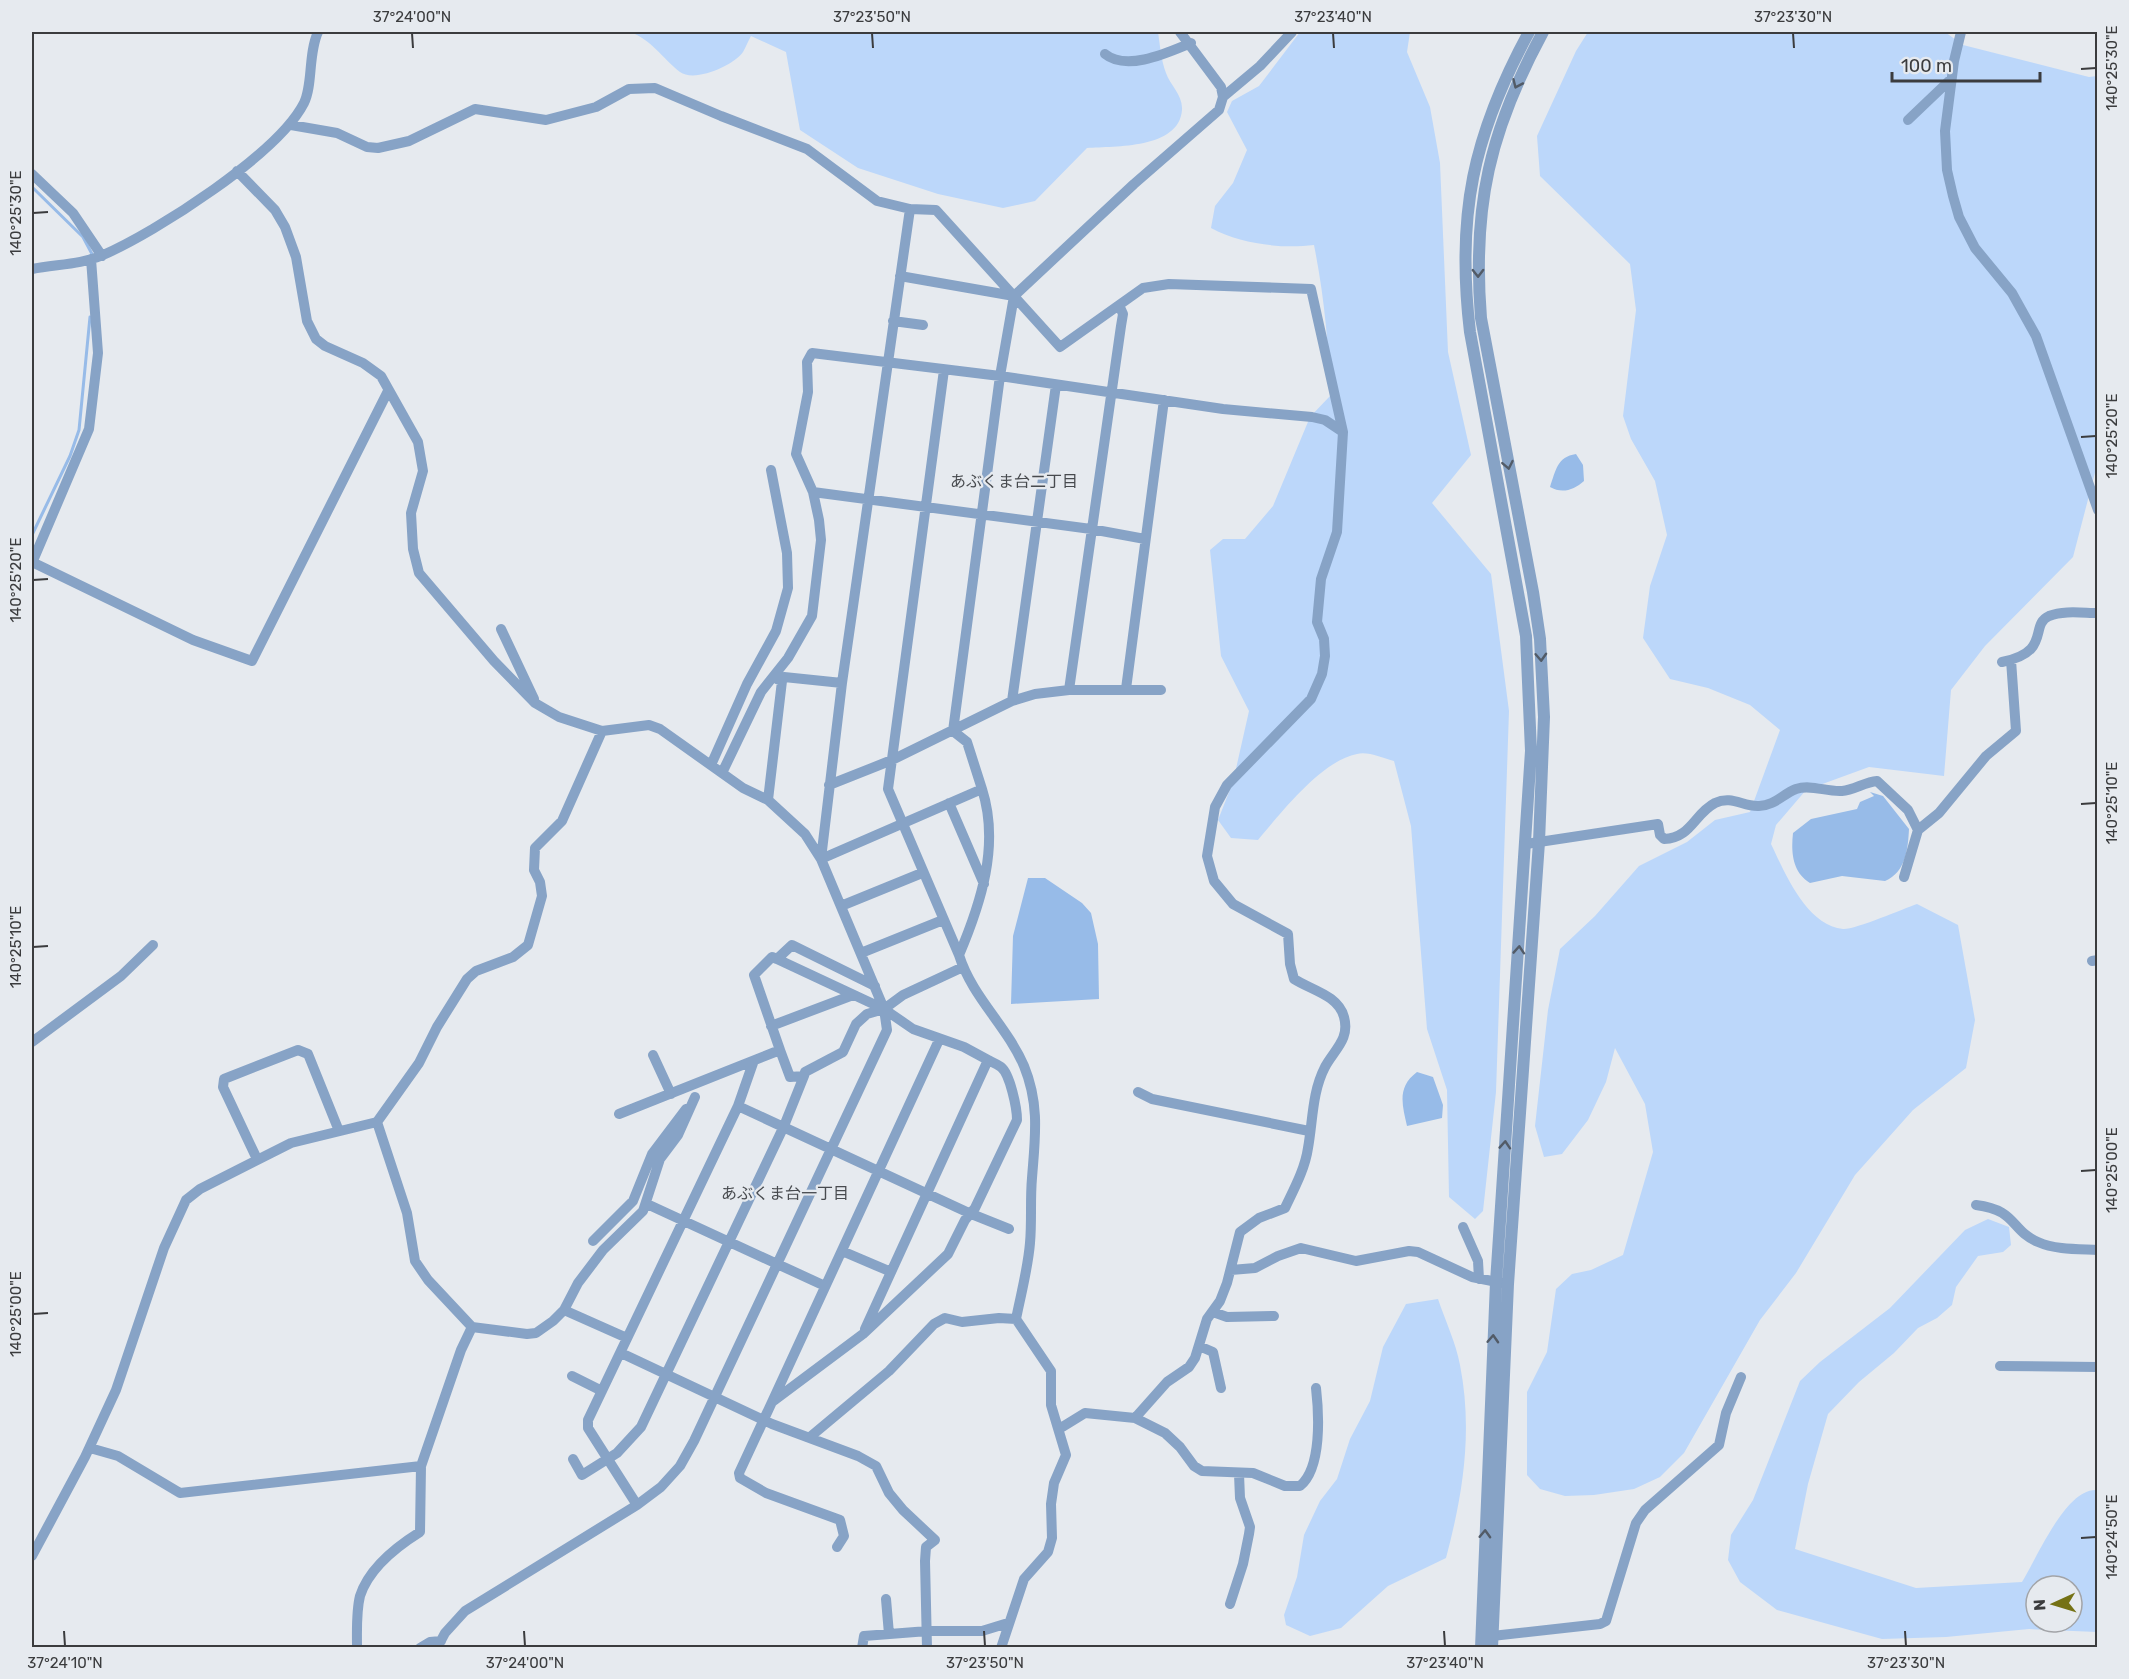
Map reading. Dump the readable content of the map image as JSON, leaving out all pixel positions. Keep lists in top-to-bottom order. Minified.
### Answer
{"districts":["あぶくま台二丁目","あぶくま台一丁目"],"scale_bar":"100 m","north":"left","coordinates":["37°24'00\"N","37°23'50\"N","37°23'40\"N","37°23'30\"N","140°25'30\"E","140°25'20\"E","140°25'10\"E","140°25'00\"E","140°24'50\"E","37°24'10\"N"]}
